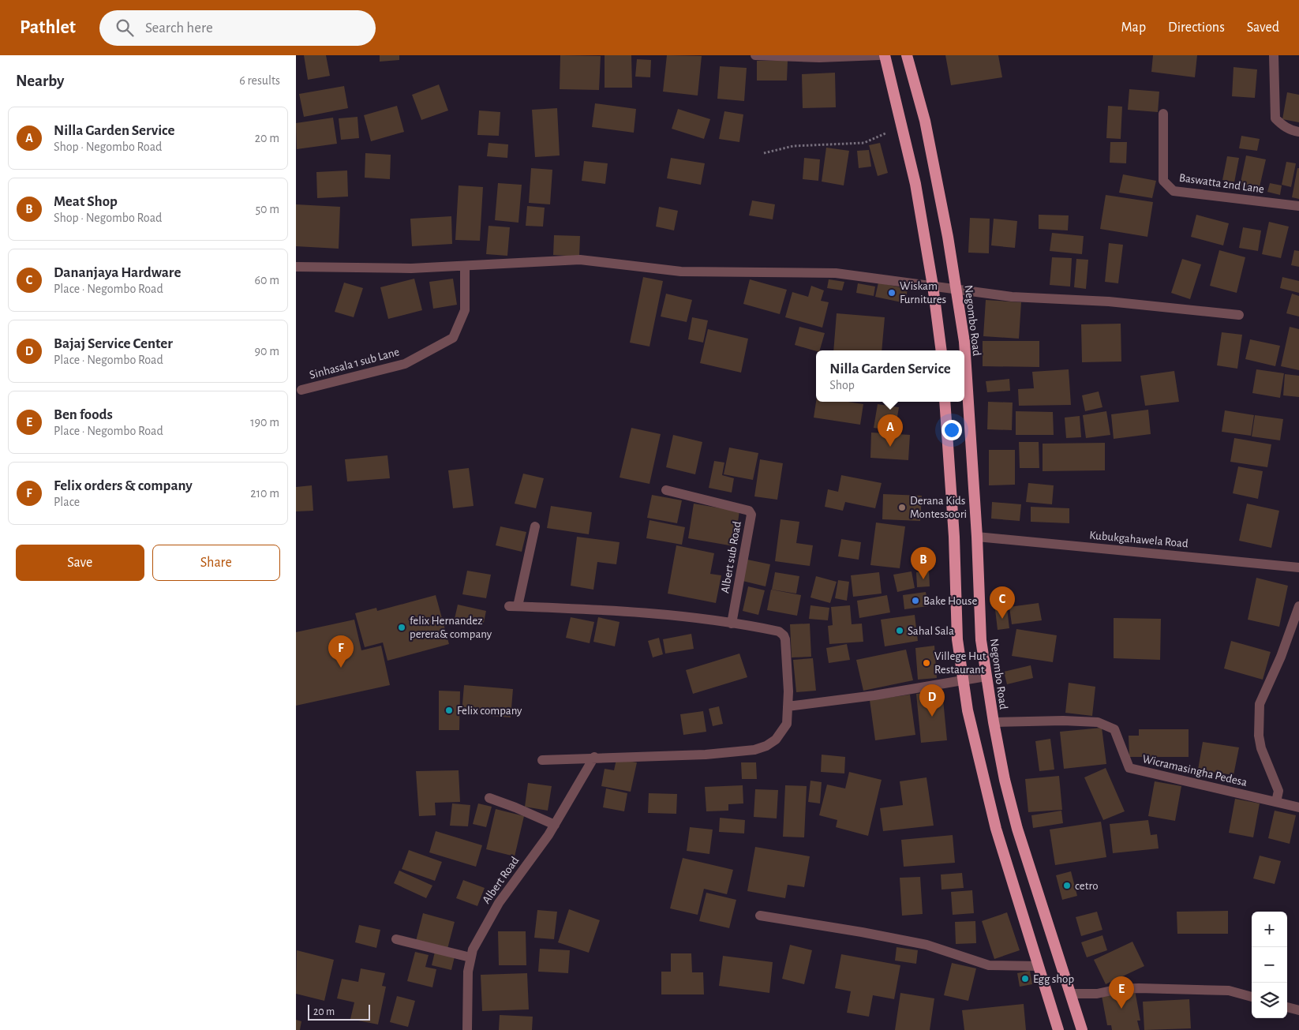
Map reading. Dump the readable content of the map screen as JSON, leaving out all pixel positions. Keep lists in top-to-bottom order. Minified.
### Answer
{"streets":{"highway":["Negombo Road"],"street":["Baswatta 2nd Lane","Sinhasala 1 sub Lane","Kubukgahawela Road","Albert sub Road","Wicramasingha Pedesa","Albert Road"]},"crossings":[["Negombo Road","Kubukgahawela Road"],["Negombo Road","Wicramasingha Pedesa"]],"places":["Wiskam Furnitures","Derana Kids Montessoori","Bake House","felix Hernandez perera& company","Sahal Sala","Villege Hut Restaurant","Felix company","cetro","Egg shop"],"scale_bar":"20 m","page":{"header":"Pathlet","search":"Search here","nav":["Map","Directions","Saved"],"heading":["Nearby","6 results"],"list":[{"mark":"A","name":"Nilla Garden Service","note":"Shop · Negombo Road","value":"20 m"},{"mark":"B","name":"Meat Shop","note":"Shop · Negombo Road","value":"50 m"},{"mark":"C","name":"Dananjaya Hardware","note":"Place · Negombo Road","value":"60 m"},{"mark":"D","name":"Bajaj Service Center","note":"Place · Negombo Road","value":"90 m"},{"mark":"E","name":"Ben foods","note":"Place · Negombo Road","value":"190 m"},{"mark":"F","name":"Felix orders & company","note":"Place","value":"210 m"}],"popup":["Nilla Garden Service","Shop"],"pins":["A","B","C","F","D","E"],"buttons":["Save","Share"],"map_buttons":["+","−"],"scale":"20 m"}}
